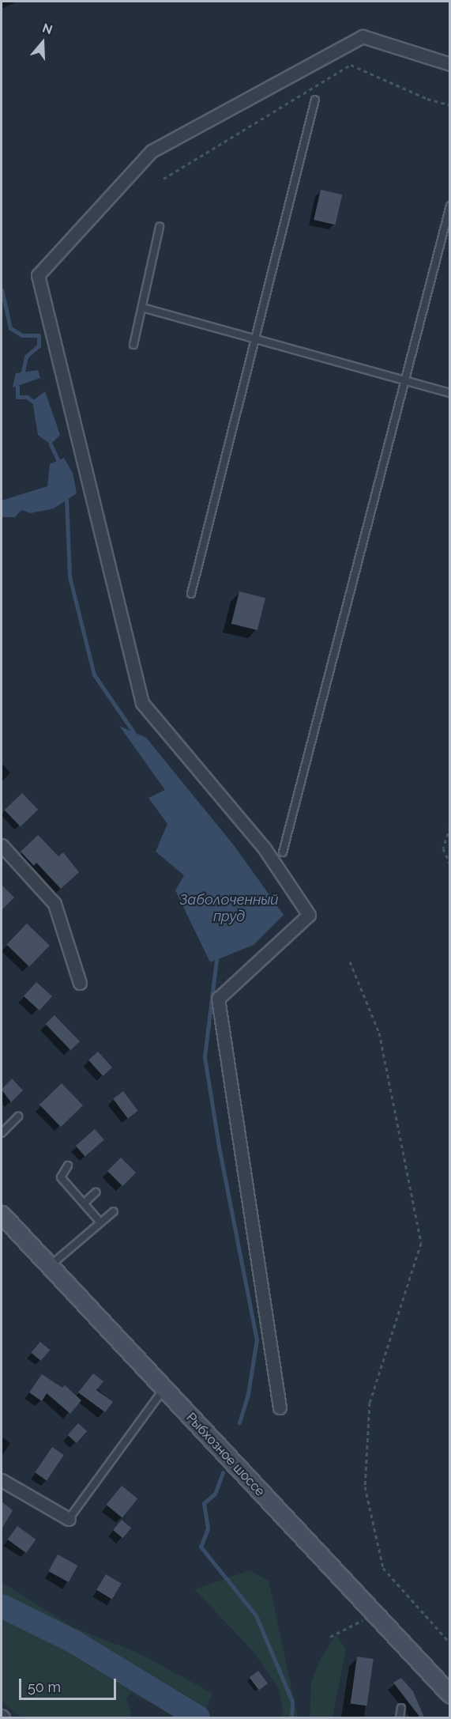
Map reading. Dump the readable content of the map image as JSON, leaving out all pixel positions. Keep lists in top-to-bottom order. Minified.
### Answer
{"streets":{"main road":["Рыбхозное шоссе"]},"water":["Заболоченный пруд"],"scale_bar":"50 m","north":"top"}
